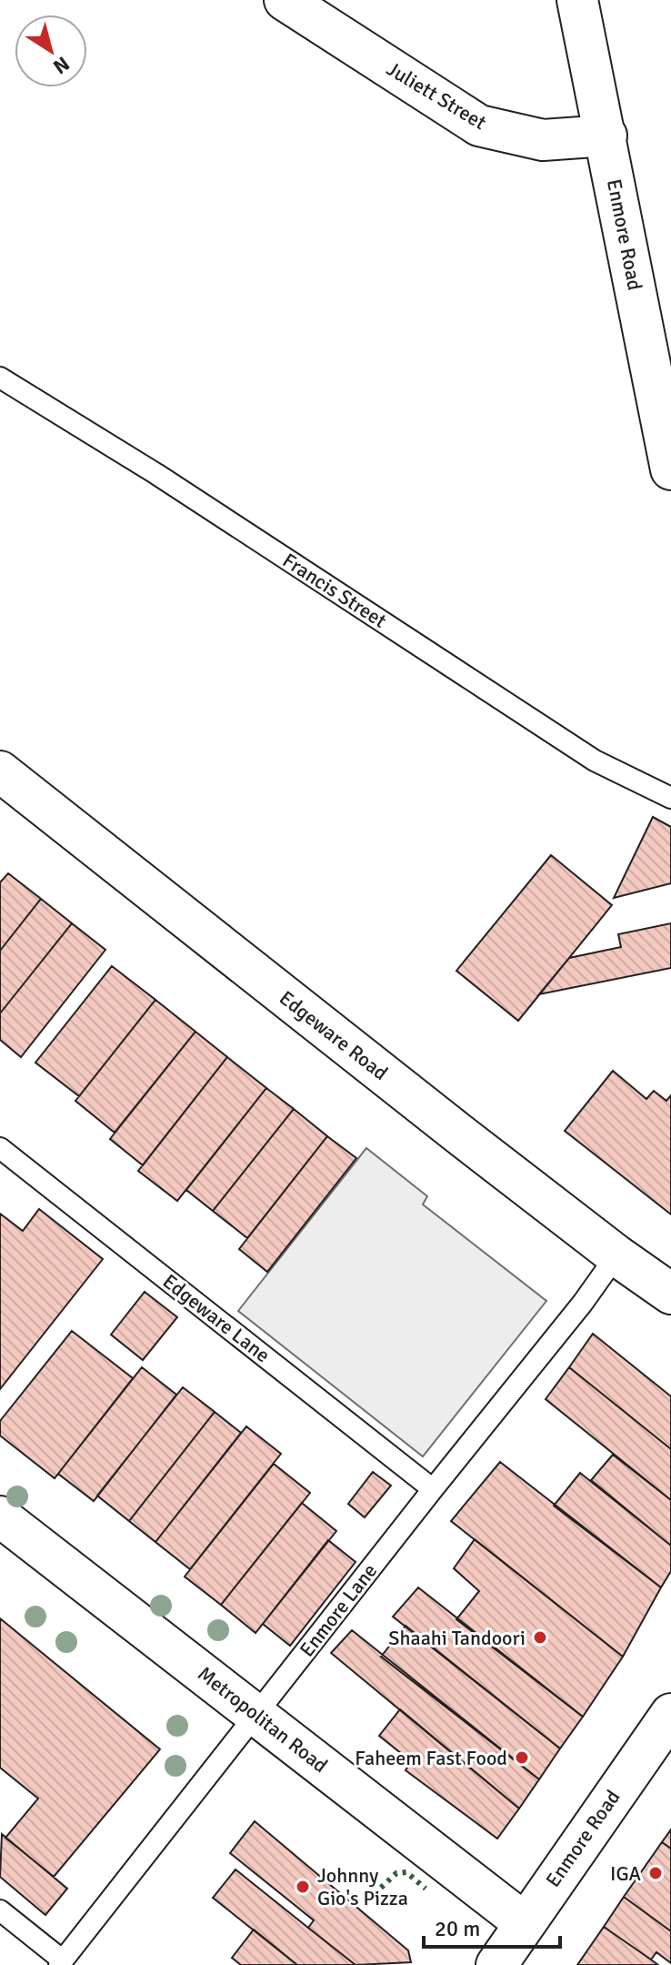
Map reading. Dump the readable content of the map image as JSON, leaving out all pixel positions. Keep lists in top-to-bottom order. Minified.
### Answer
{"streets":{"main road":["Juliett Street","Enmore Road","Edgeware Road","Metropolitan Road"],"lane":["Francis Street","Edgeware Lane","Enmore Lane"]},"crossings":[["Juliett Street","Enmore Road"],["Enmore Road","Metropolitan Road"],["Edgeware Road","Enmore Lane"],["Edgeware Lane","Enmore Lane"],["Enmore Lane","Metropolitan Road"]],"places":["Shaahi Tandoori","Faheem Fast Food","IGA","Johnny Gio's Pizza"],"scale_bar":"20 m","north":"bottom right"}
